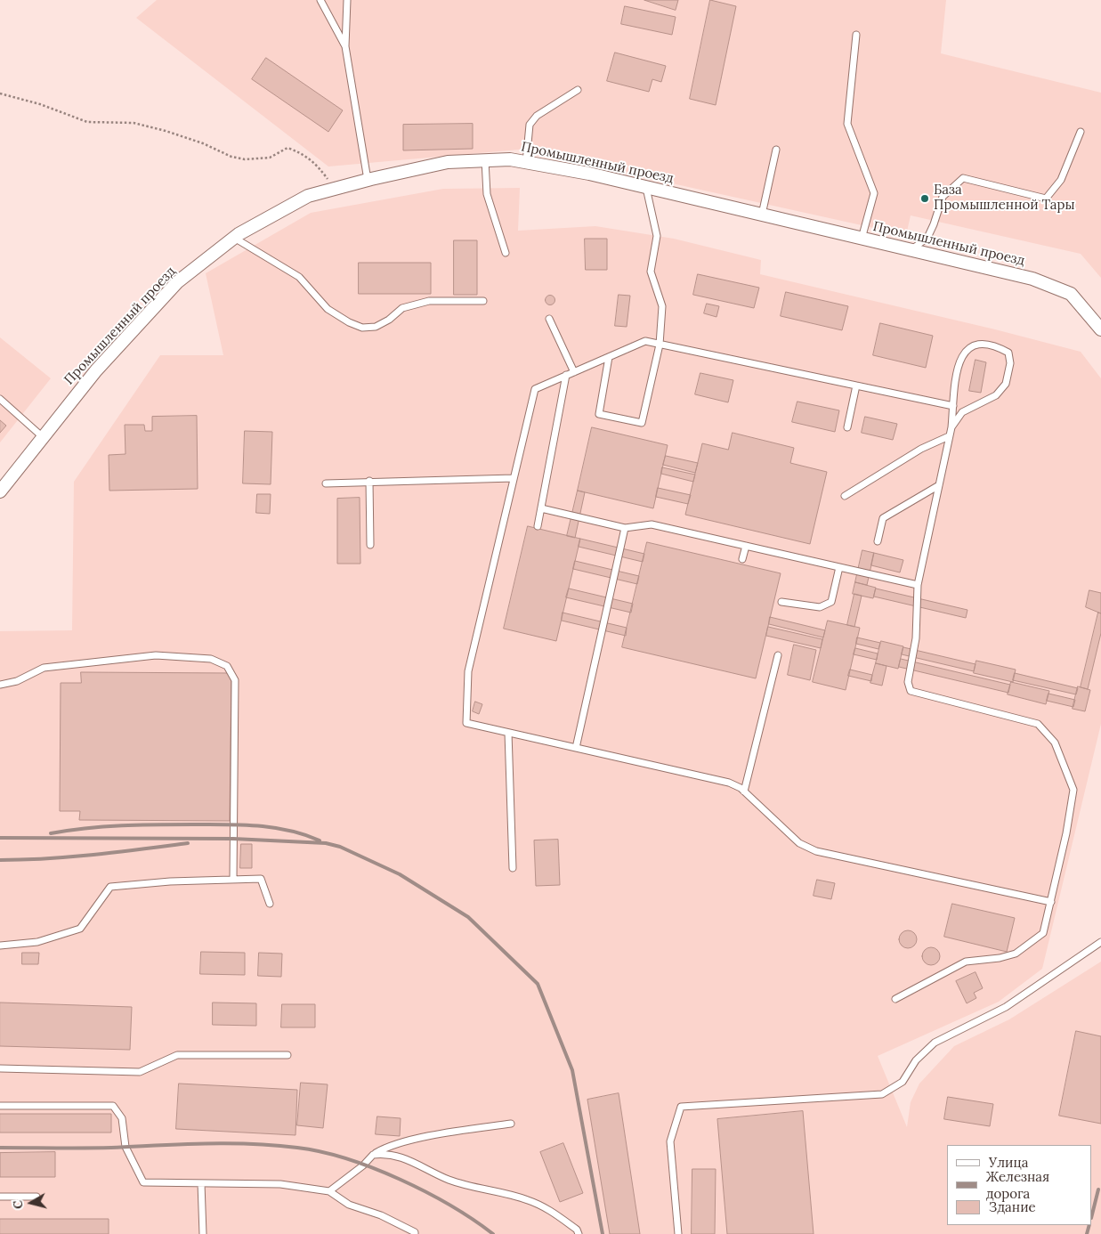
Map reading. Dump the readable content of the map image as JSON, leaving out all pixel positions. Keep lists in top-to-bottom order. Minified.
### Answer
{"streets":{"street":["Промышленный проезд"]},"places":["База Промышленной Тары"],"legend":["Улица","Железная дорога","Здание"],"north":"left"}
